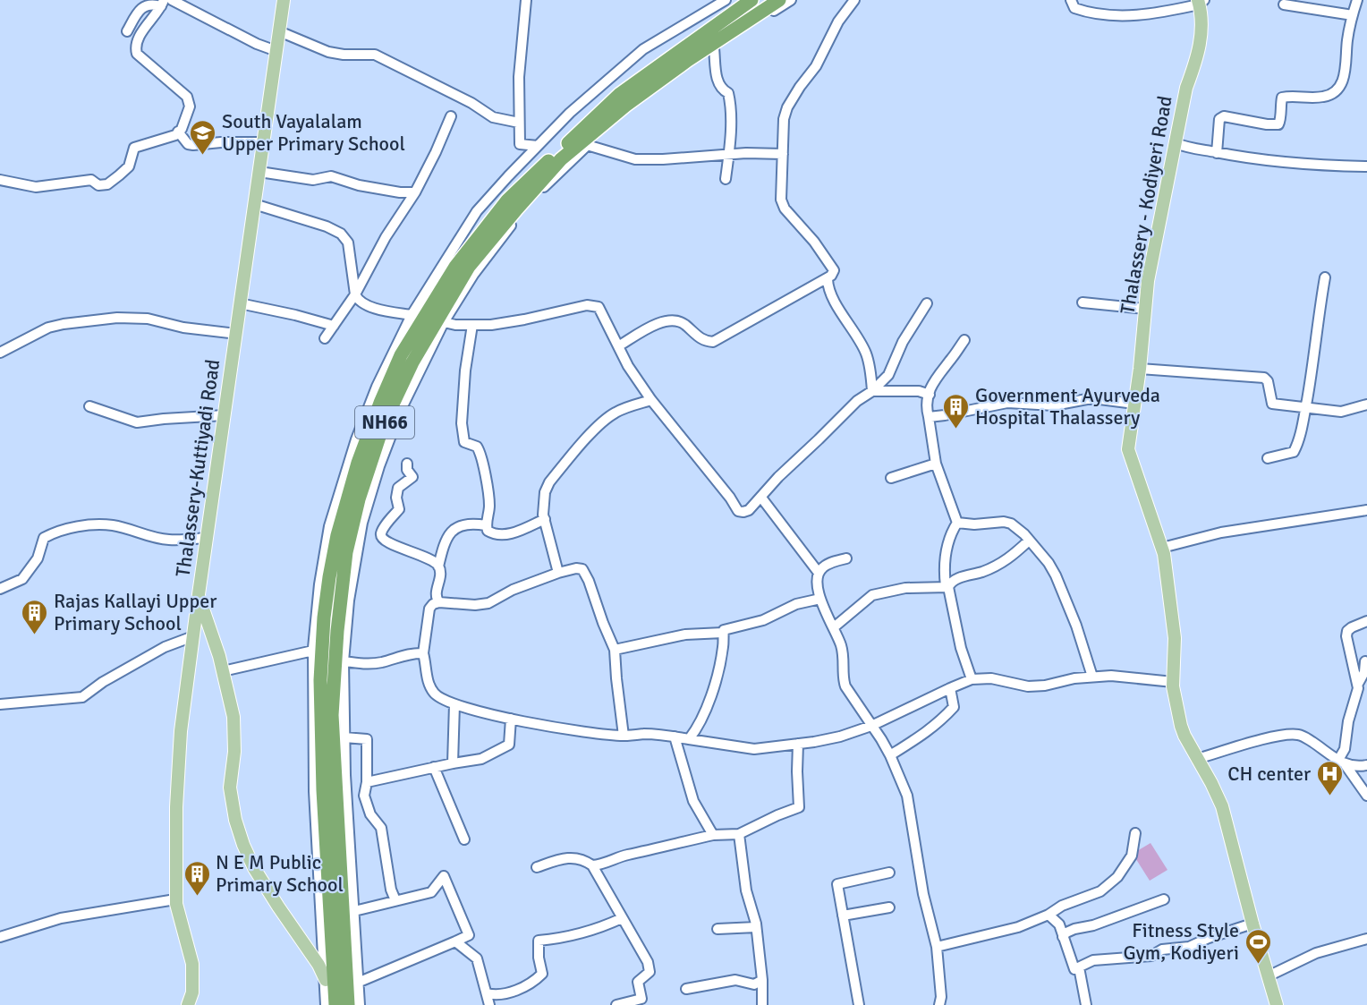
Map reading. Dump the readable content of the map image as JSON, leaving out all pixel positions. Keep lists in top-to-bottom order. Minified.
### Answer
{"streets":{"highway":["NH66"],"main road":["Thalassery - Kodiyeri Road","Thalassery-Kuttiyadi Road"]},"places":{"school or university":["South Vayalalam Upper Primary School"],"building":["Government Ayurveda Hospital Thalassery","Rajas Kallayi Upper Primary School","N E M Public Primary School"],"hospital":["CH center"],"sports":["Fitness Style Gym, Kodiyeri"]}}
